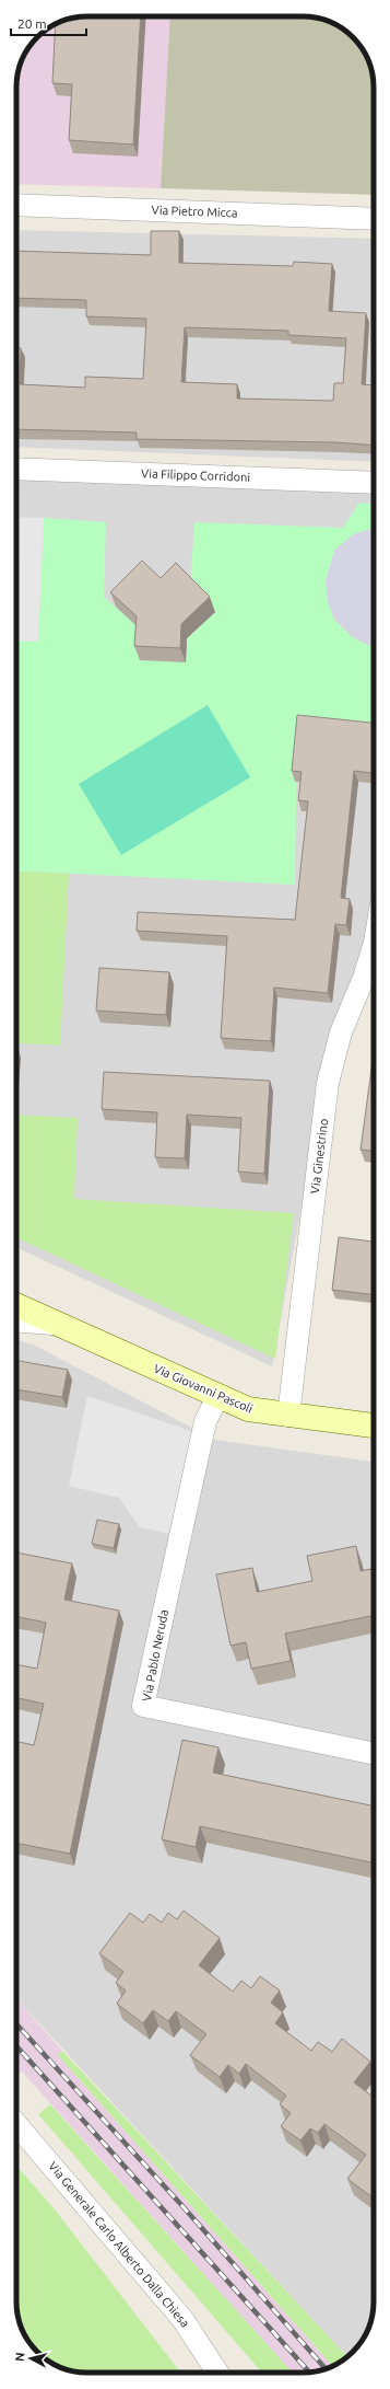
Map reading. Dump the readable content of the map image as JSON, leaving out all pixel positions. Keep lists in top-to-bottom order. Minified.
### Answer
{"streets":{"street":["Via Pietro Micca","Via Filippo Corridoni","Via Ginestrino","Via Giovanni Pascoli","Via Pablo Neruda","Via Generale Carlo Alberto Dalla Chiesa"]},"crossings":[["Via Ginestrino","Via Giovanni Pascoli"],["Via Giovanni Pascoli","Via Pablo Neruda"]],"scale_bar":"20 m","north":"left"}
